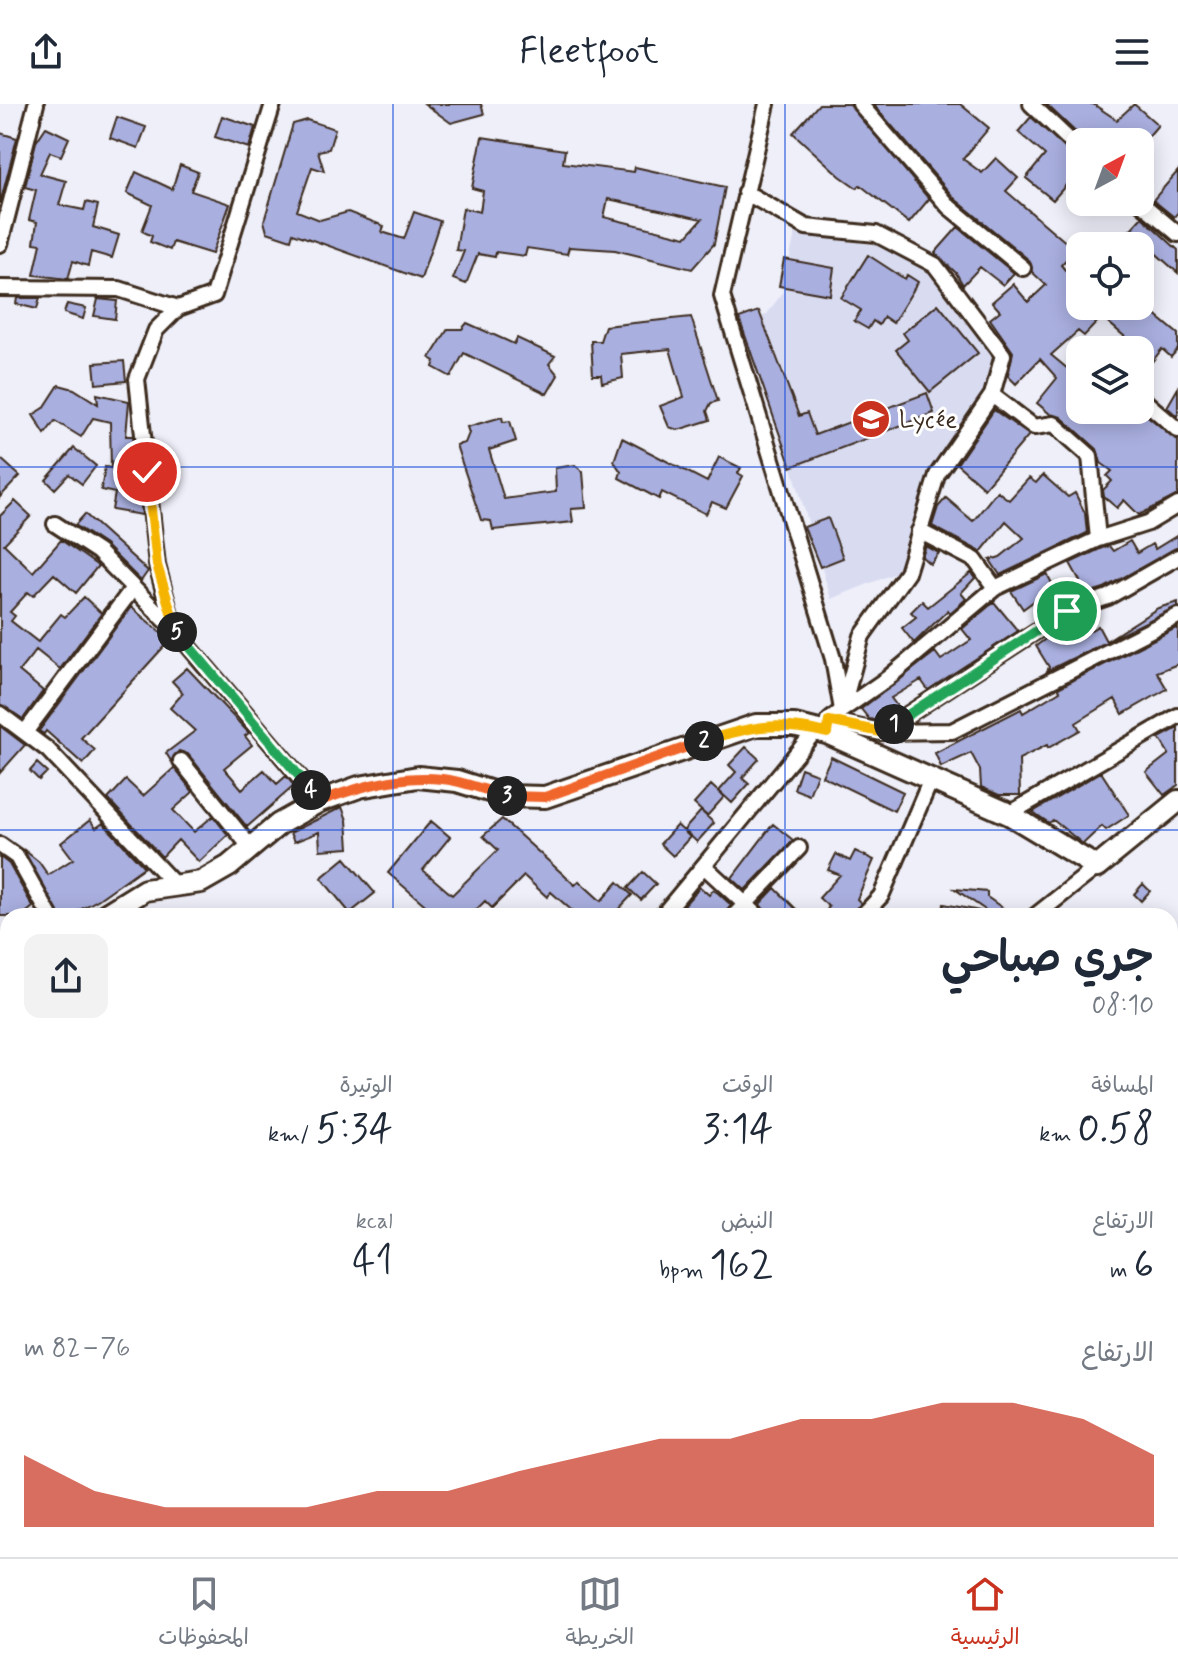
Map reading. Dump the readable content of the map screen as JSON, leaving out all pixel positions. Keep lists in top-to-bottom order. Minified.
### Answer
{"places":{"school or university":["Lycée"]},"north":"top right","page":{"header":"Fleetfoot","pins":["5","1","2","4","3"],"heading":["جري صباحي","08:10"],"stats":[["المسافة","0.58 km"],["الوقت","3:14"],["الوتيرة","5:34 /km"],["الارتفاع","6 m"],["النبض","162 bpm"],["kcal","41"]],"chart":["الارتفاع","76–82 m"],"tabs":["الرئيسية","الخريطة","المحفوظات"]}}
